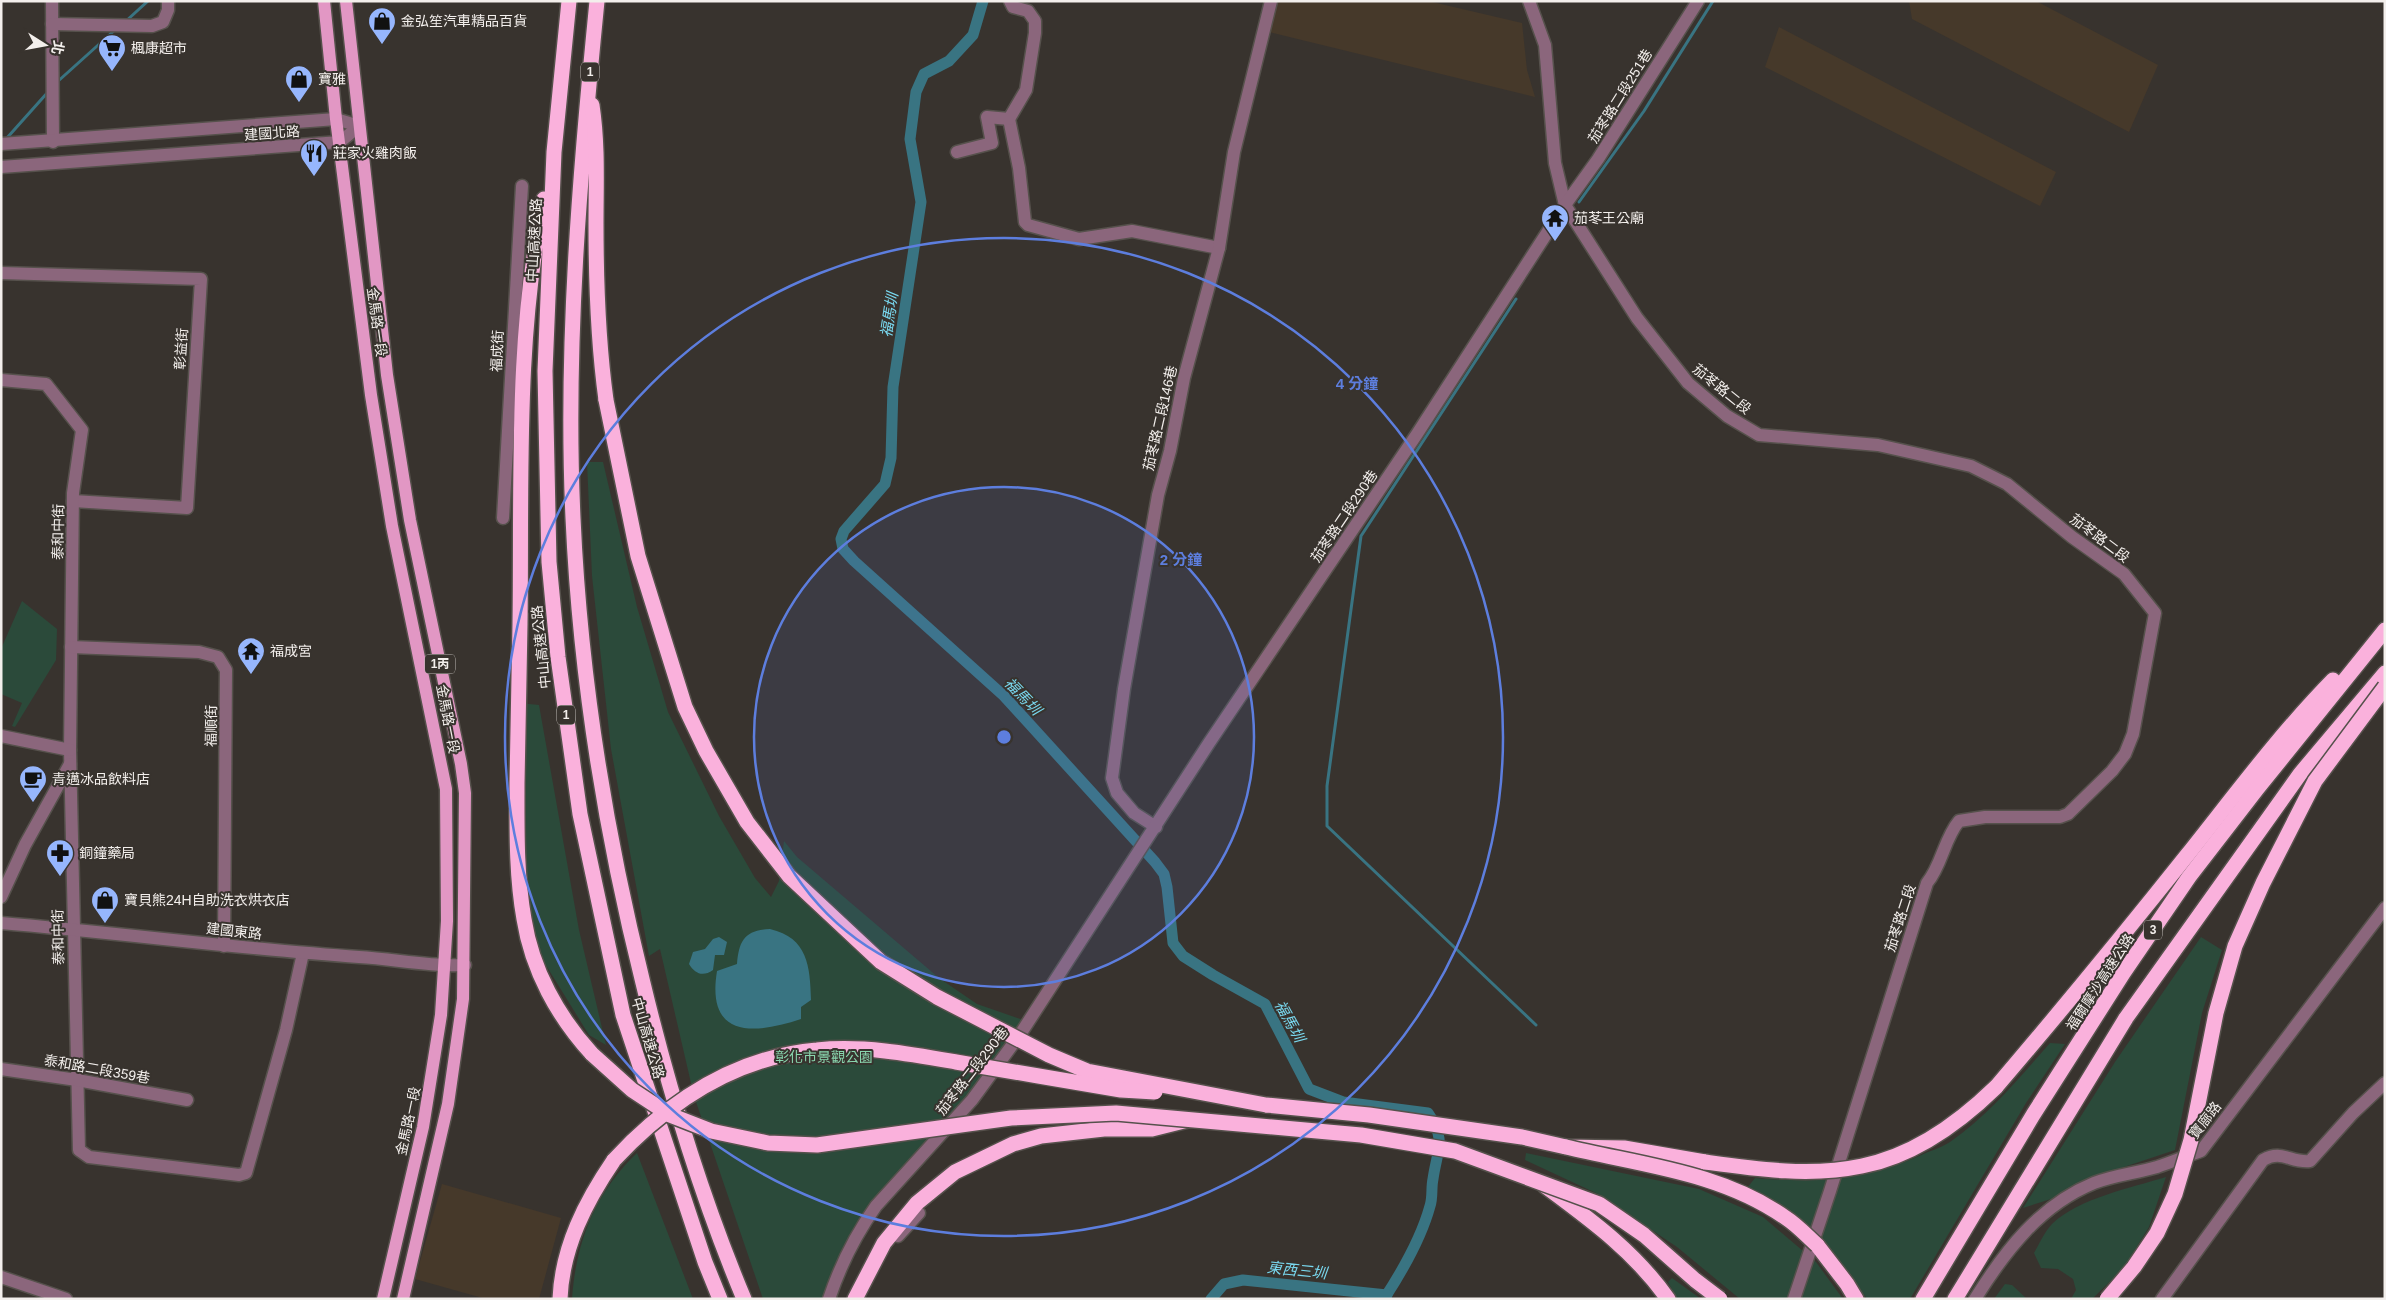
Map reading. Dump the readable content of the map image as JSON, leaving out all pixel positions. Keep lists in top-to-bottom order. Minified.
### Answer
{"streets":{"highway":["1","中山高速公路","3","福爾摩沙高速公路"],"main road":["金馬路一段","1丙"],"street":["茄苳路二段251巷","建國北路","彰益街","福成街","茄苳路二段","茄苳路二段146巷","茄苳路二段290巷","泰和中街","福順街","建國東路","泰和路二段359巷","寶廍路"]},"crossings":[["茄苳路二段251巷","茄苳路二段"],["茄苳路二段251巷","茄苳路二段290巷"],["建國北路","金馬路一段"],["金馬路一段","建國東路"],["彰益街","泰和中街"],["茄苳路二段","茄苳路二段290巷"],["茄苳路二段146巷","茄苳路二段290巷"],["泰和中街","福順街"],["泰和中街","建國東路"],["泰和中街","泰和路二段359巷"],["福順街","建國東路"]],"water":["福馬圳","東西三圳"],"parks":["彰化市景觀公園"],"places":{"shop":["金弘笙汽車精品百貨","寶雅","寶貝熊24H自助洗衣烘衣店"],"supermarket":["楓康超市"],"restaurant":["莊家火雞肉飯"],"temple":["茄苳王公廟","福成宮"],"cafe":["青邁冰品飲料店"],"pharmacy":["銅鐘藥局"]},"north":"right","rings":["4 分鐘","2 分鐘"]}
